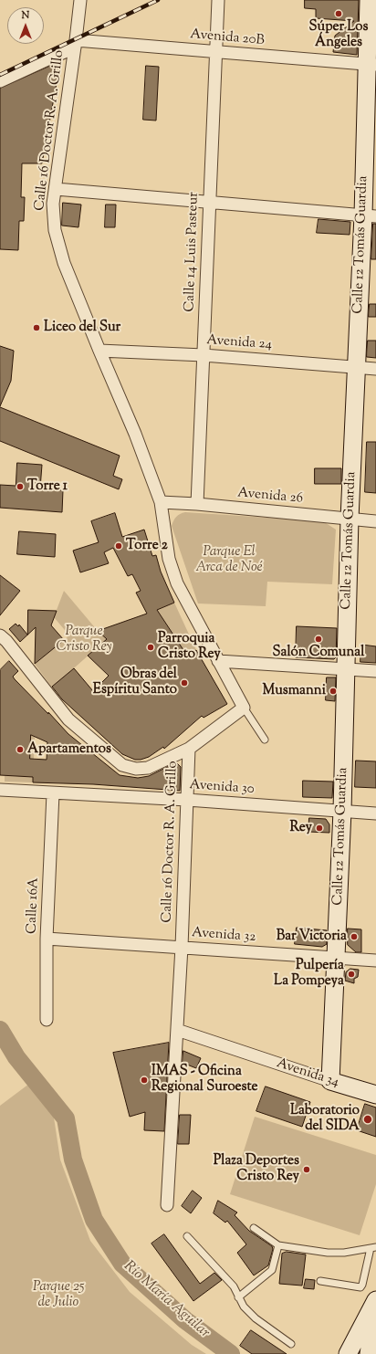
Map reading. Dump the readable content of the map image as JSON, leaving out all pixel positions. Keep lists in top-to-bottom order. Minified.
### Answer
{"streets":{"street":["Avenida 20B","Calle 16 Doctor R. A. Grillo","Calle 12 Tomás Guardia","Calle 14 Luis Pasteur","Avenida 24","Avenida 26","Avenida 30","Calle 16A","Avenida 32","Avenida 34"]},"crossings":[["Avenida 20B","Calle 16 Doctor R. A. Grillo"],["Avenida 20B","Calle 12 Tomás Guardia"],["Avenida 20B","Calle 14 Luis Pasteur"],["Calle 16 Doctor R. A. Grillo","Avenida 24"],["Calle 16 Doctor R. A. Grillo","Avenida 26"],["Calle 16 Doctor R. A. Grillo","Avenida 30"],["Calle 16 Doctor R. A. Grillo","Avenida 32"],["Calle 16 Doctor R. A. Grillo","Avenida 34"],["Calle 12 Tomás Guardia","Avenida 24"],["Calle 12 Tomás Guardia","Avenida 26"],["Calle 12 Tomás Guardia","Avenida 30"],["Calle 12 Tomás Guardia","Avenida 32"],["Calle 12 Tomás Guardia","Avenida 34"],["Calle 14 Luis Pasteur","Avenida 24"],["Calle 14 Luis Pasteur","Avenida 26"],["Avenida 30","Calle 16A"],["Calle 16A","Avenida 32"]],"water":["Río María Aguilar"],"parks":["Parque El Arca de Noé","Parque Cristo Rey","Parque 25 de Julio"],"places":["Súper Los Ángeles","Liceo del Sur","Torre 1","Torre 2","Salón Comunal","Parroquia Cristo Rey","Obras del Espíritu Santo","Musmanni","Apartamentos","Rey","Bar Victoria","Pulpería La Pompeya","IMAS - Oficina Regional Suroeste","Laboratorio del SIDA","Plaza Deportes Cristo Rey"],"north":"top"}
